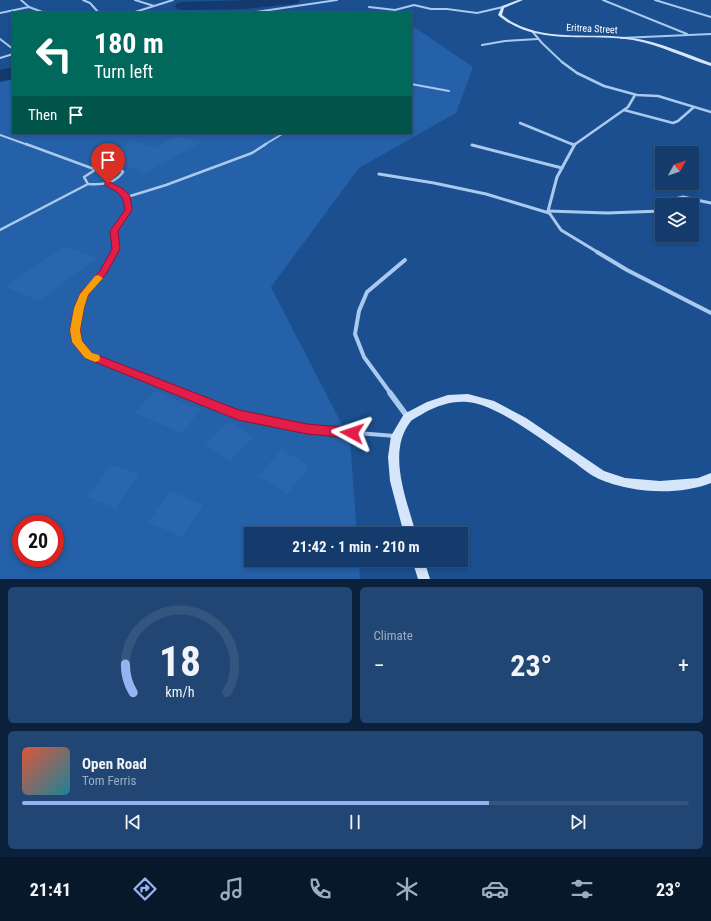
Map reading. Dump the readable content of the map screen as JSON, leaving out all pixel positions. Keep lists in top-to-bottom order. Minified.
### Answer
{"streets":{"main road":["Eritrea Street"]},"north":"top right","page":{"turn":["180 m","Turn left"],"then":"Then","limit":"20","trip":"21:42 · 1 min · 210 m","tile":"Climate","heat":["−","23°","+"],"song":["Open Road","Tom Ferris"],"tabs":["21:41","23°"],"gauge":["18","km/h"]}}
